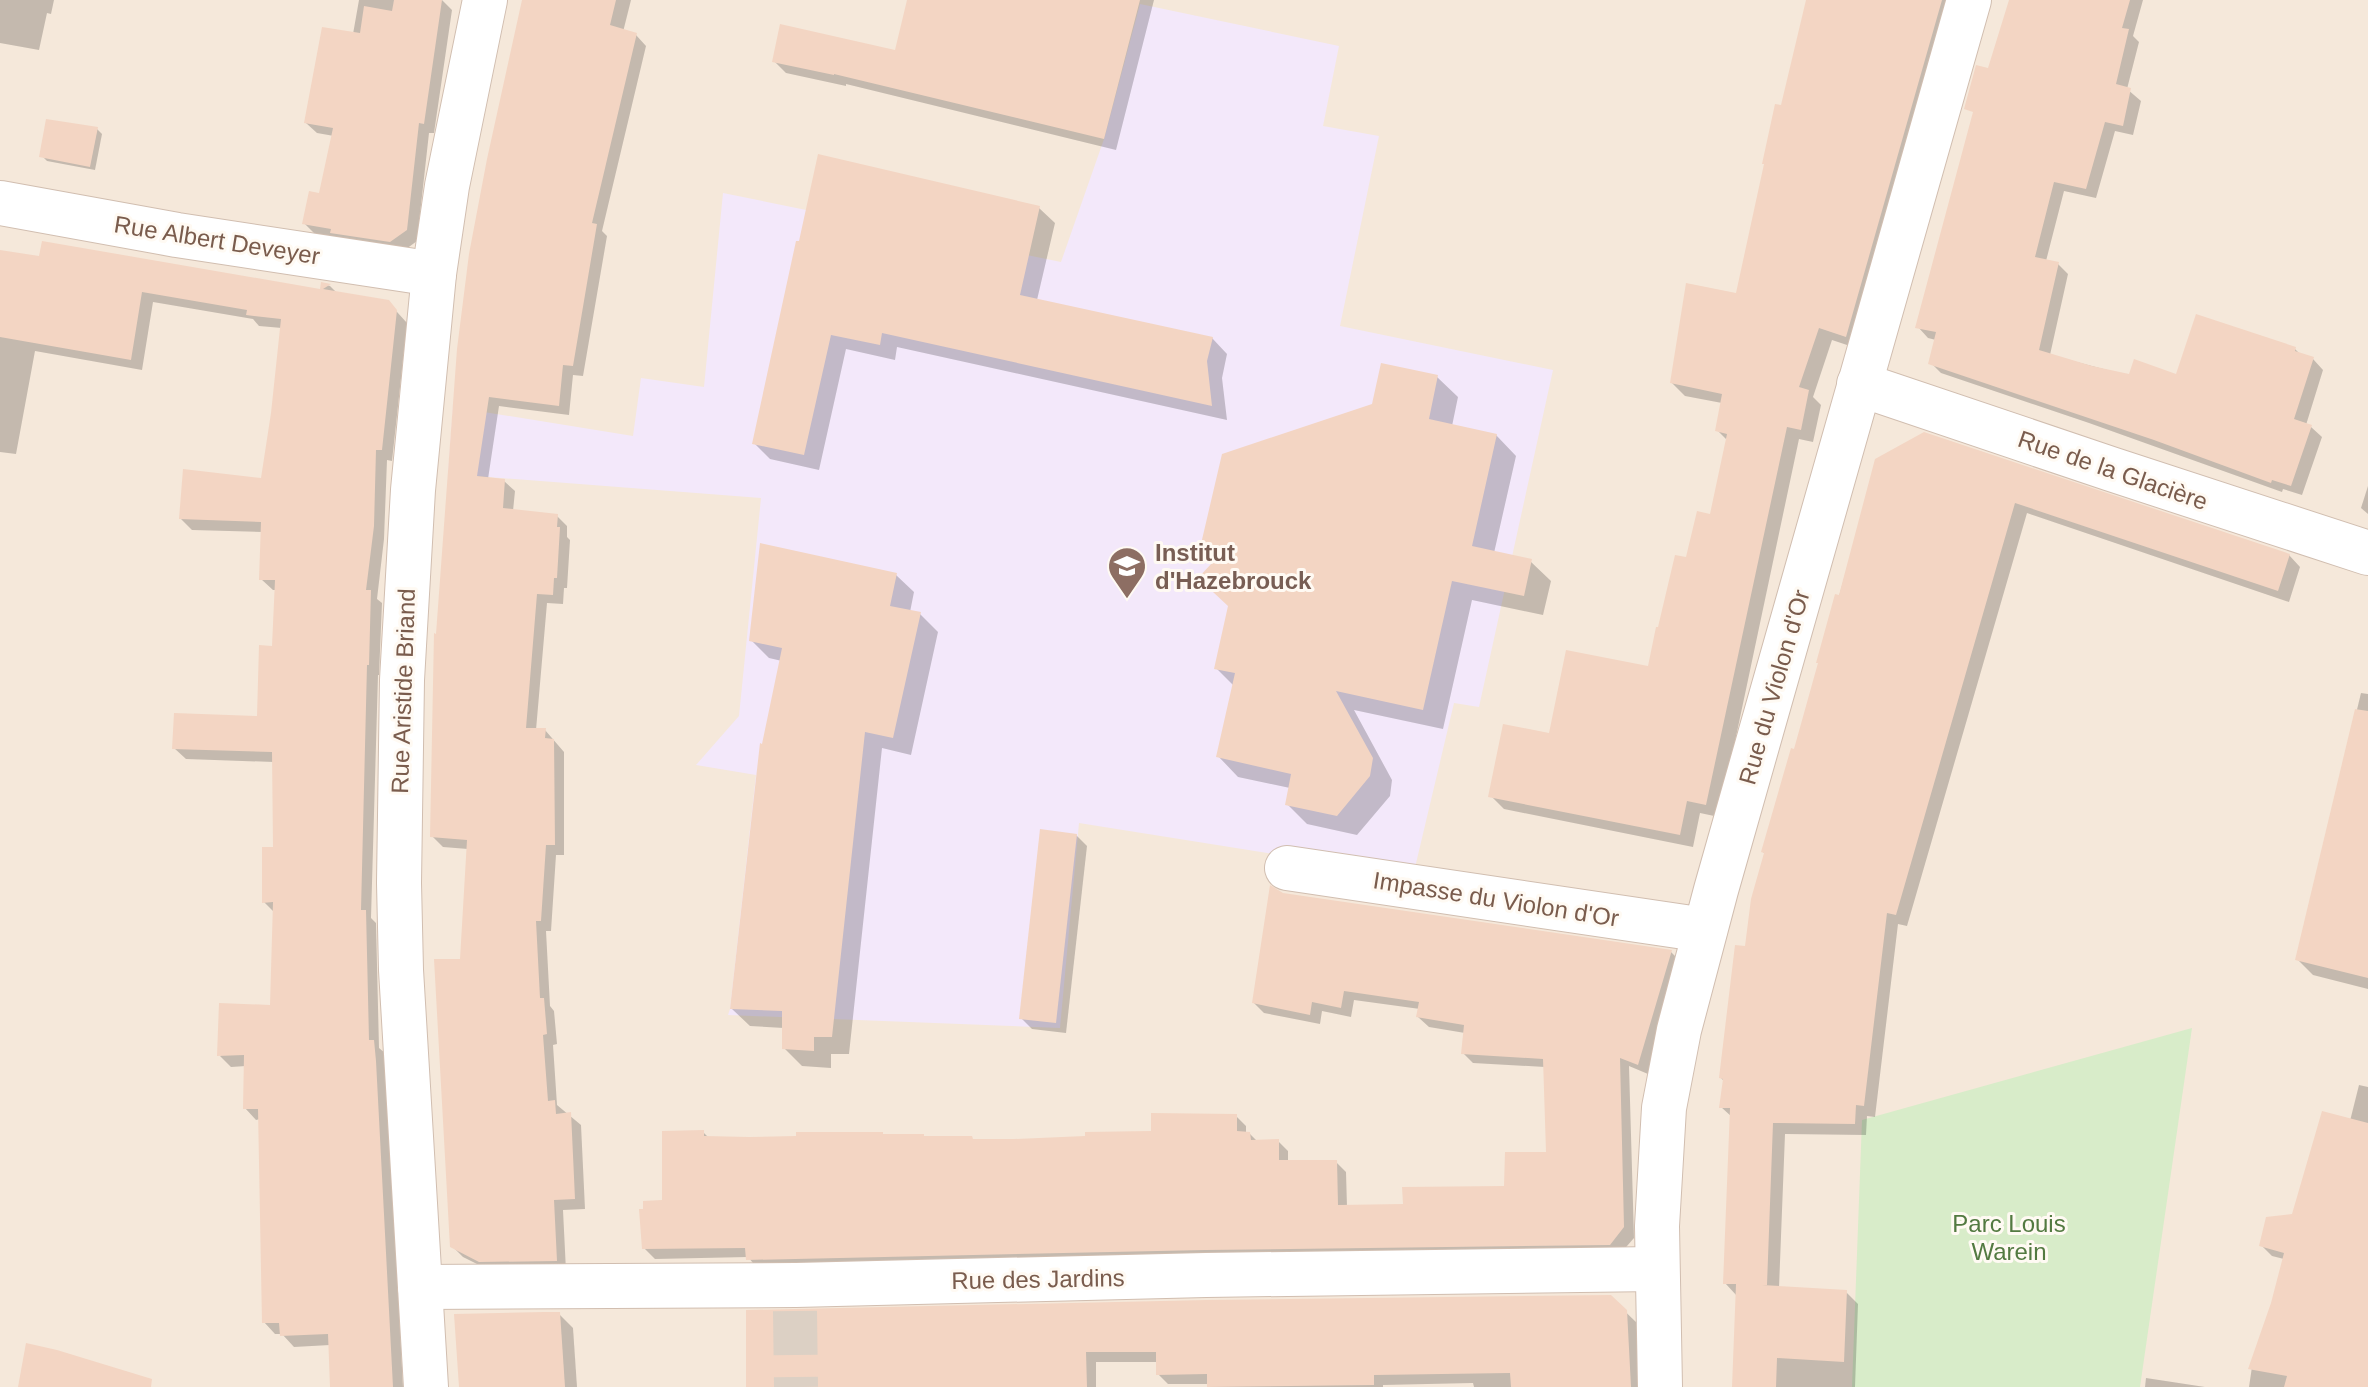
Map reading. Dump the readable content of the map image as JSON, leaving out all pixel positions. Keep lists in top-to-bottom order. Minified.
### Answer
{"streets":{"street":["Rue Albert Deveyer","Rue de la Glacière","Rue du Violon d'Or","Rue Aristide Briand","Impasse du Violon d'Or","Rue des Jardins"]},"crossings":[["Rue Albert Deveyer","Rue Aristide Briand"],["Rue de la Glacière","Rue du Violon d'Or"],["Rue du Violon d'Or","Impasse du Violon d'Or"],["Rue du Violon d'Or","Rue des Jardins"],["Rue Aristide Briand","Rue des Jardins"]],"parks":["Parc Louis Warein"],"places":{"school or university":["Institut d'Hazebrouck"]}}
